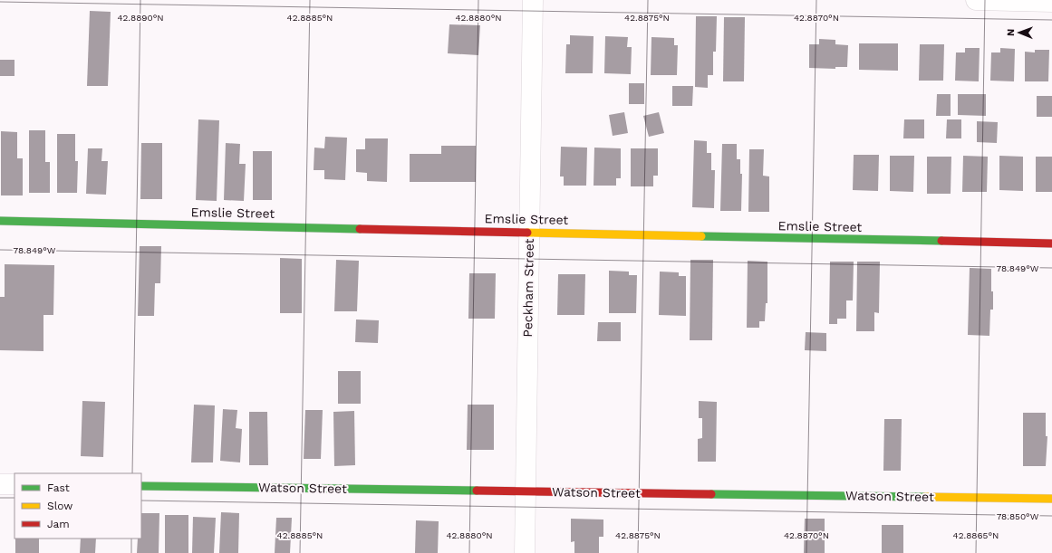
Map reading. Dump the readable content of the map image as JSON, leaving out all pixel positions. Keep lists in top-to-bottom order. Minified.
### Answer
{"streets":{"street":["Emslie Street","Peckham Street","Watson Street"]},"crossings":[["Emslie Street","Peckham Street"],["Peckham Street","Watson Street"]],"legend":["Fast","Slow","Jam"],"north":"left","coordinates":["42.8890°N","42.8885°N","42.8880°N","42.8875°N","42.8870°N","78.849°W","78.850°W","42.8865°N"]}
